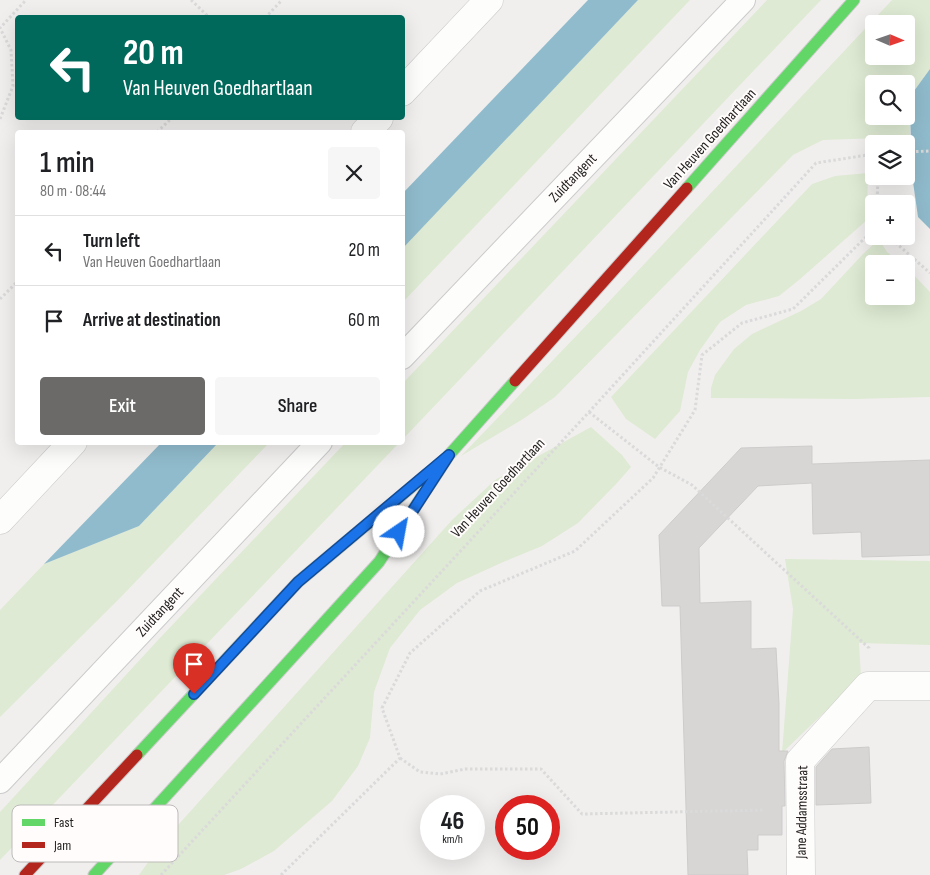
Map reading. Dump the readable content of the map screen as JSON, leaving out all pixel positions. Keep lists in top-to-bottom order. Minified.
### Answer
{"streets":{"main road":["Van Heuven Goedhartlaan"],"street":["Jane Addamsstraat"],"lane":["Zuidtangent"]},"legend":["Fast","Jam"],"north":"right","page":{"map_buttons":["+","−"],"turn":["20 m","Van Heuven Goedhartlaan"],"heading":["1 min","80 m · 08:44"],"list":[{"name":"Turn left","note":"Van Heuven Goedhartlaan","value":"20 m"},{"name":"Arrive at destination","value":"60 m"}],"buttons":["Exit","Share"],"speed":"46 km/h","limit":"50"}}
